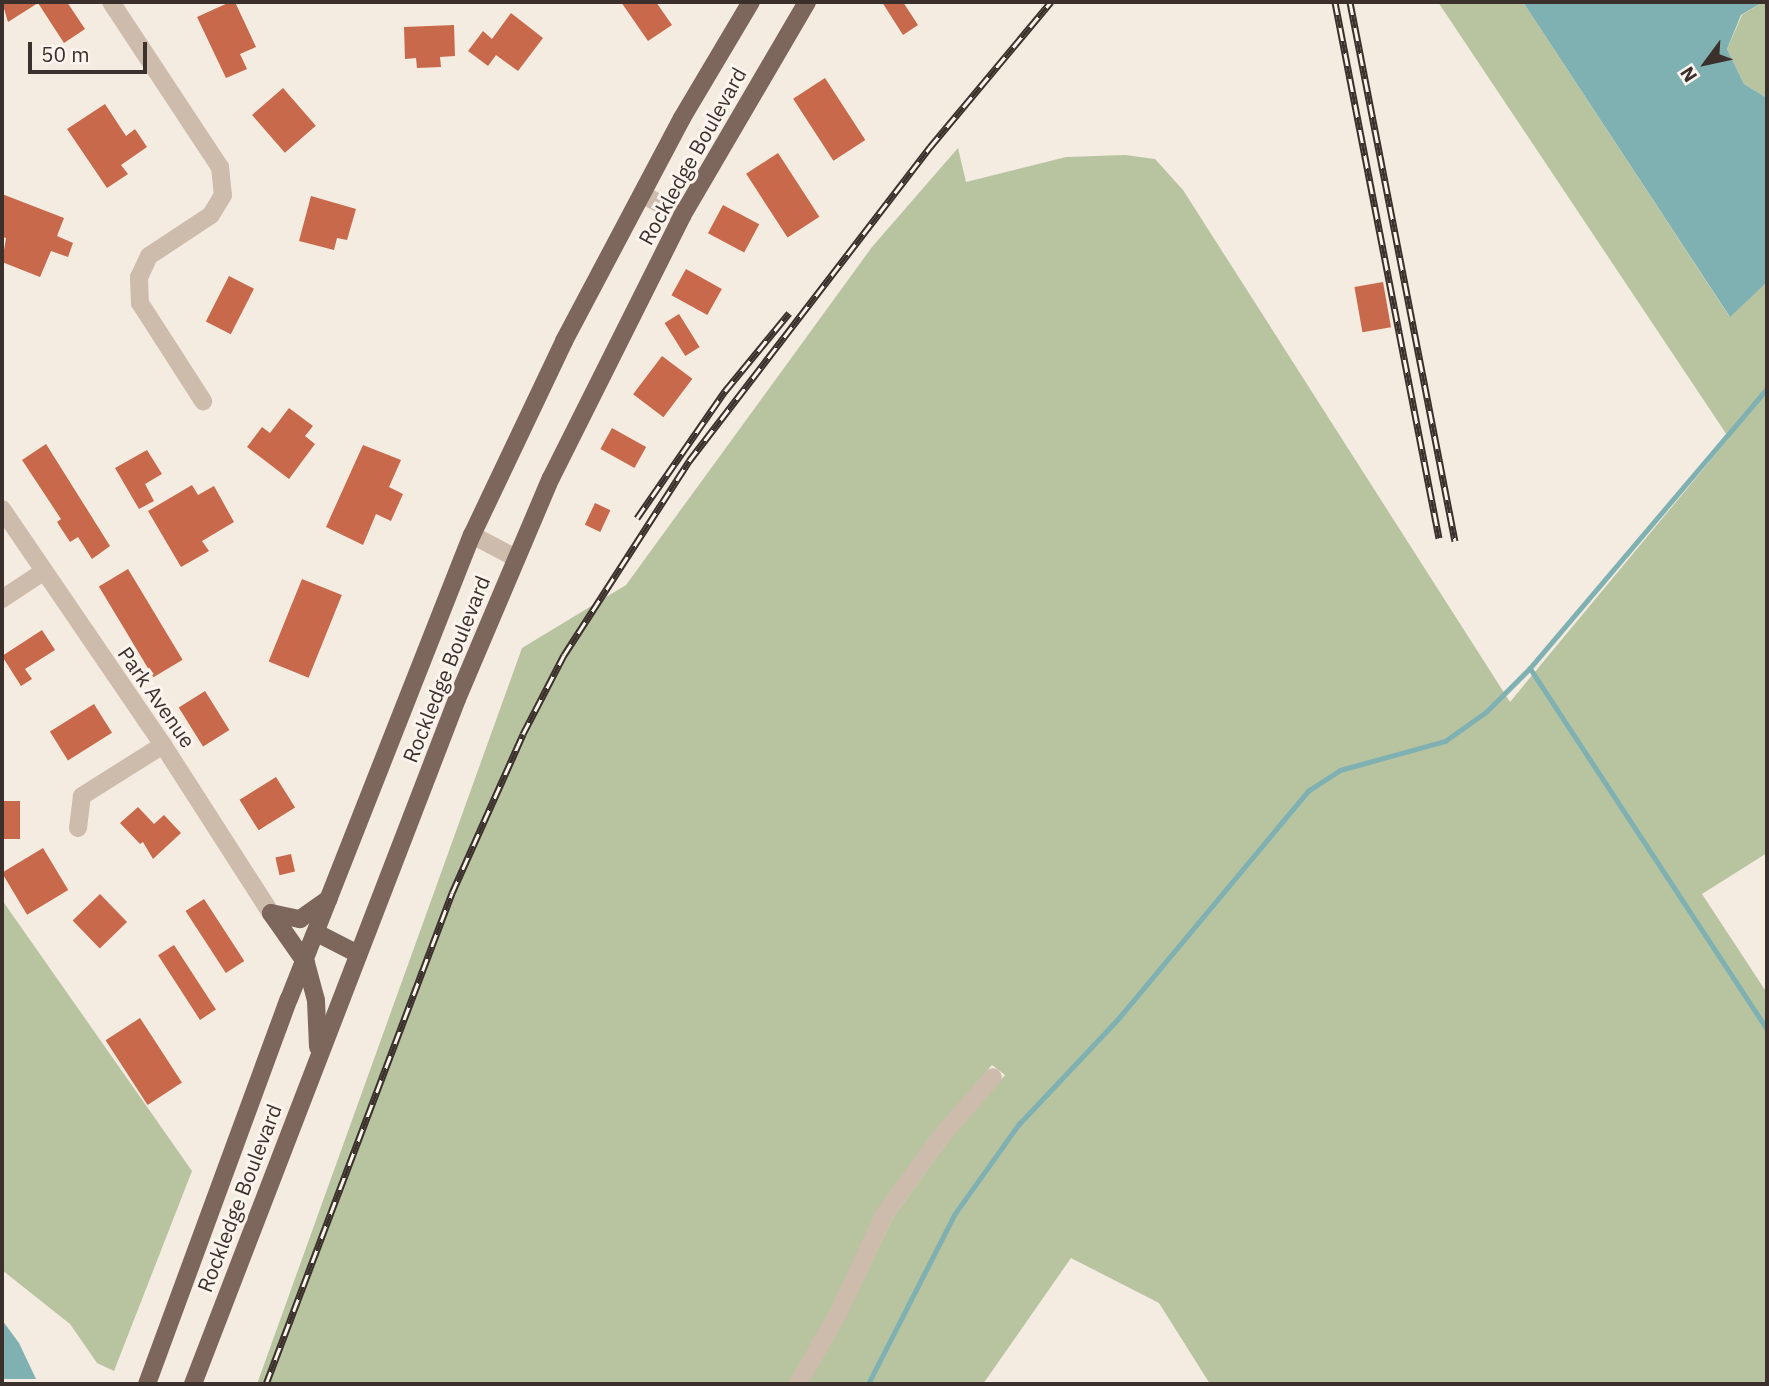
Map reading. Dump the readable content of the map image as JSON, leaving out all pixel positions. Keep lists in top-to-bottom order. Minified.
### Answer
{"streets":{"main road":["Rockledge Boulevard"],"street":["Park Avenue"]},"scale_bar":"50 m","north":"bottom left"}
